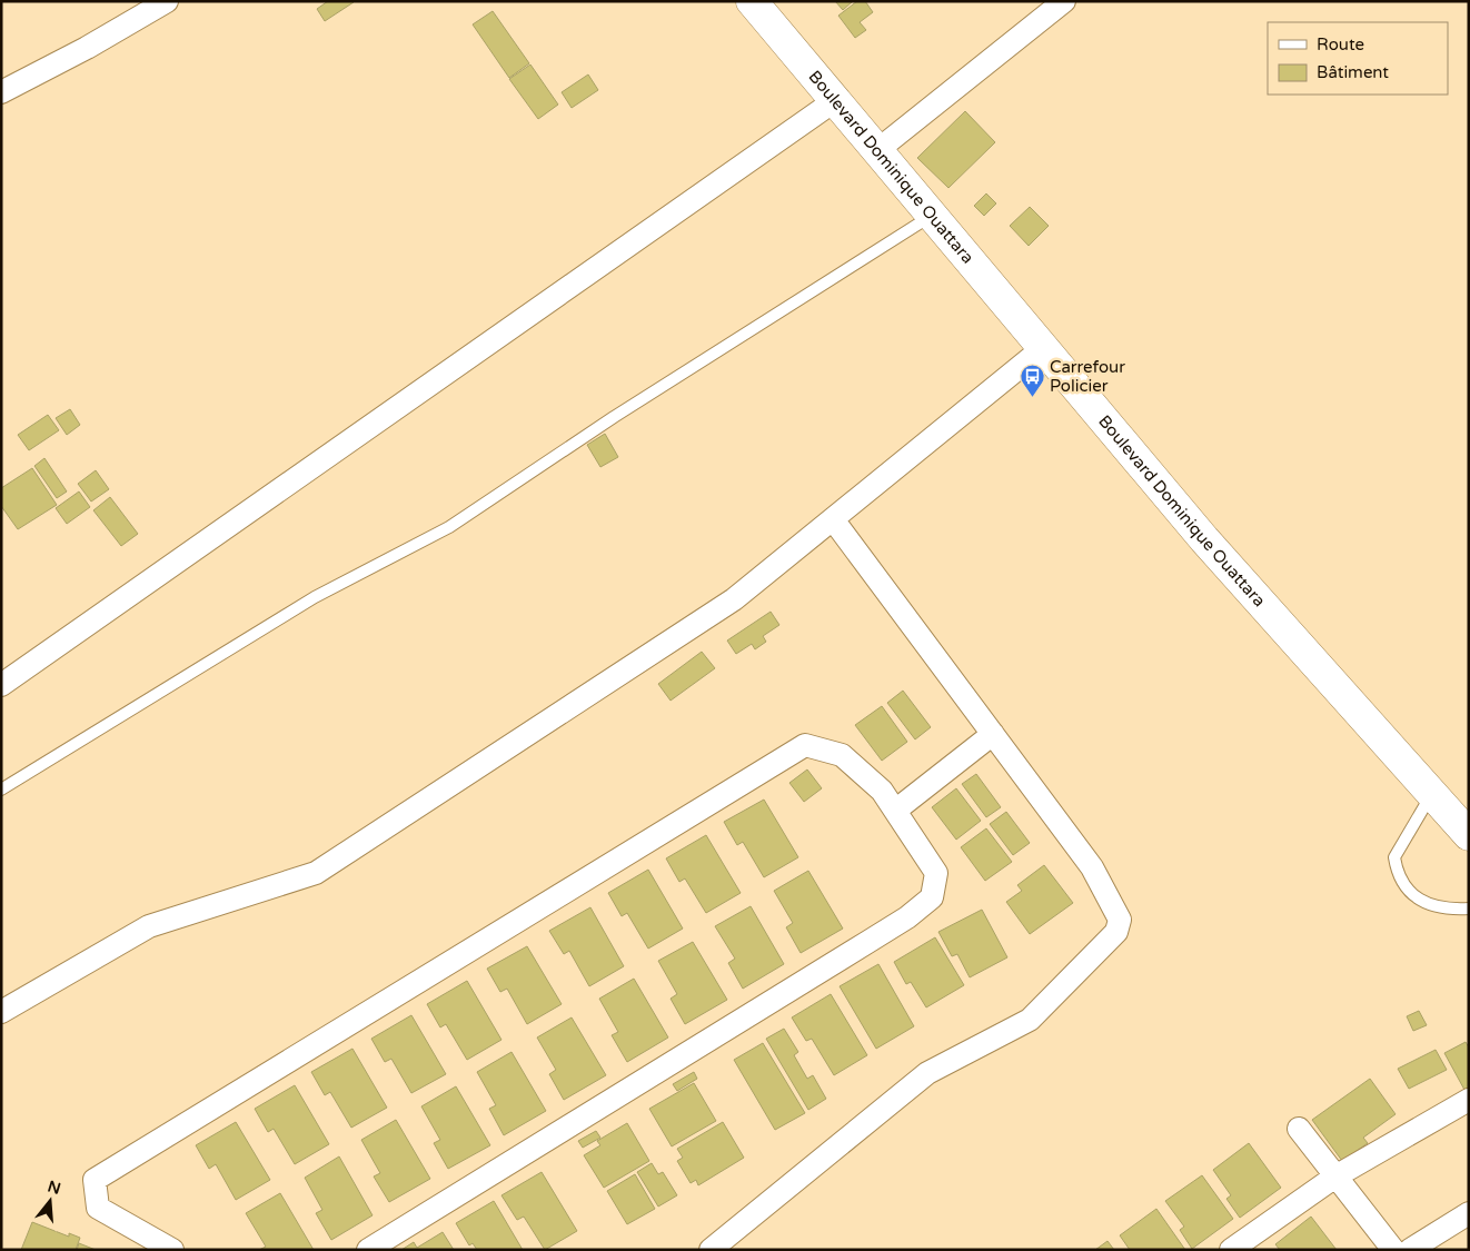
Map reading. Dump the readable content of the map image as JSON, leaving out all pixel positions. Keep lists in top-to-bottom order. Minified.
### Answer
{"streets":{"street":["Boulevard Dominique Ouattara"]},"places":{"bus stop":["Carrefour Policier"]},"legend":["Route","Bâtiment"],"north":"top"}
